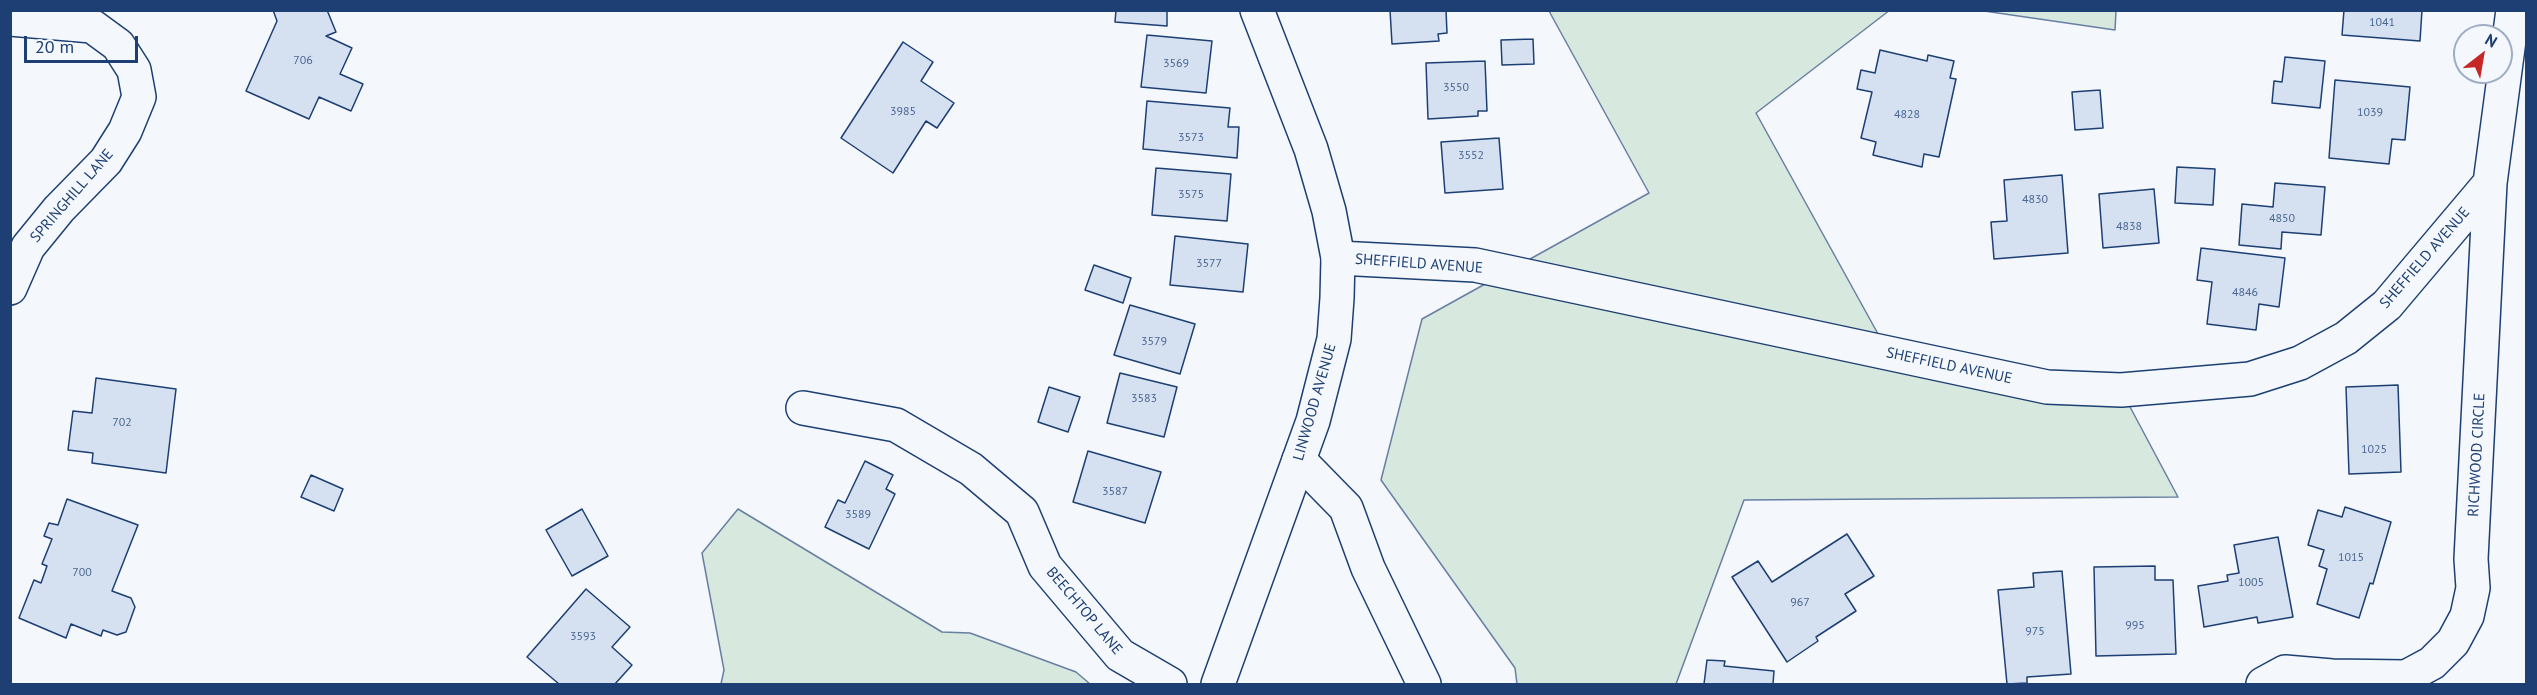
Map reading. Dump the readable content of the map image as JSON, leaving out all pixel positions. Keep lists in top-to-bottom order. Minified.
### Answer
{"streets":{"street":["SPRINGHILL LANE","SHEFFIELD AVENUE","LINWOOD AVENUE","RICHWOOD CIRCLE","BEECHTOP LANE"]},"crossings":[["SHEFFIELD AVENUE","LINWOOD AVENUE"],["SHEFFIELD AVENUE","RICHWOOD CIRCLE"]],"house_numbers":["1041","706","3569","3550","3985","1039","4828","3573","3552","3575","4830","4850","4838","3577","4846","3579","3583","702","1025","3587","3589","1015","700","1005","967","995","975","3593"],"scale_bar":"20 m","north":"top right"}
